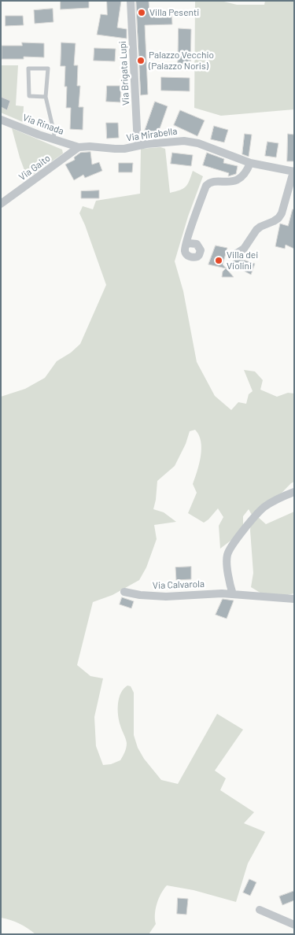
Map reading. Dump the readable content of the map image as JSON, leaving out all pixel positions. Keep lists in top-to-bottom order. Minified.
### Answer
{"streets":{"street":["Via Brigata Lupi","Via Rinada","Via Mirabella","Via Gaito","Via Calvarola"]},"crossings":[["Via Brigata Lupi","Via Mirabella"],["Via Rinada","Via Mirabella"],["Via Rinada","Via Gaito"],["Via Mirabella","Via Gaito"]],"places":["Villa Pesenti","Palazzo Vecchio (Palazzo Noris)","Villa dei Violini"]}
